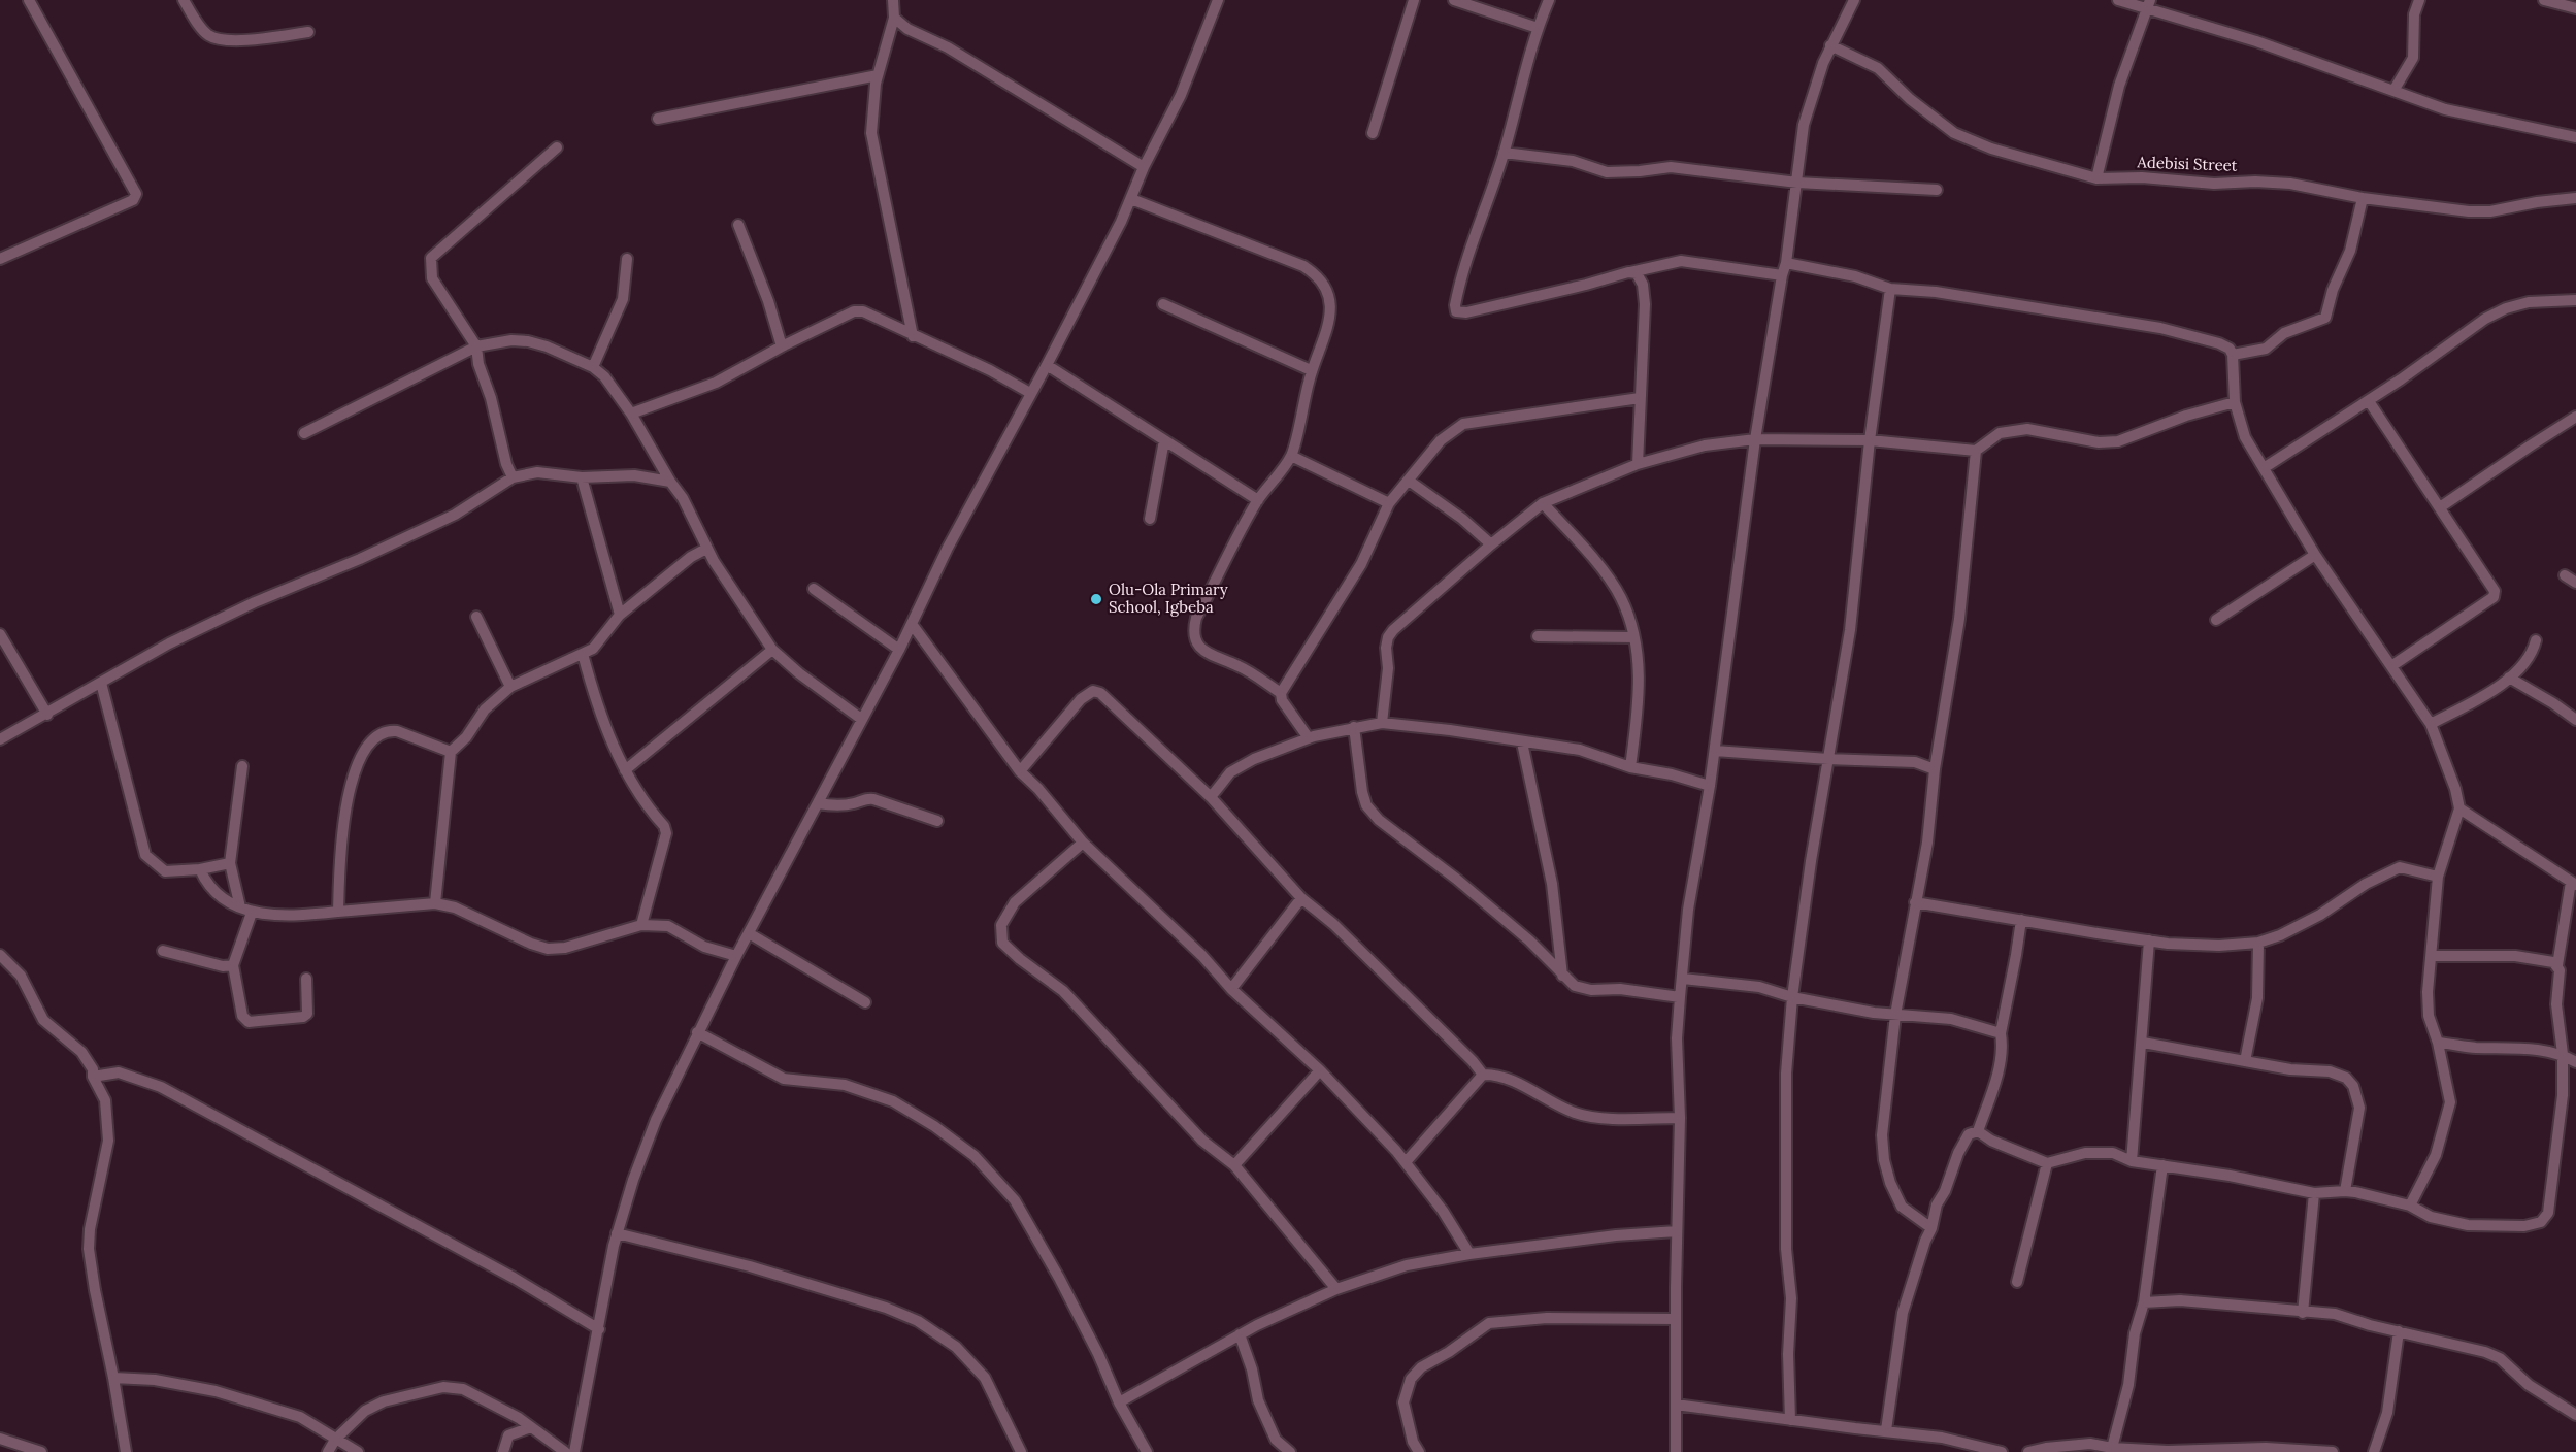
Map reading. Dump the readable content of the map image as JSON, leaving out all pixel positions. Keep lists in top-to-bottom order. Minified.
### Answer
{"streets":{"street":["Adebisi Street"]},"places":["Olu-Ola Primary School, Igbeba"]}
